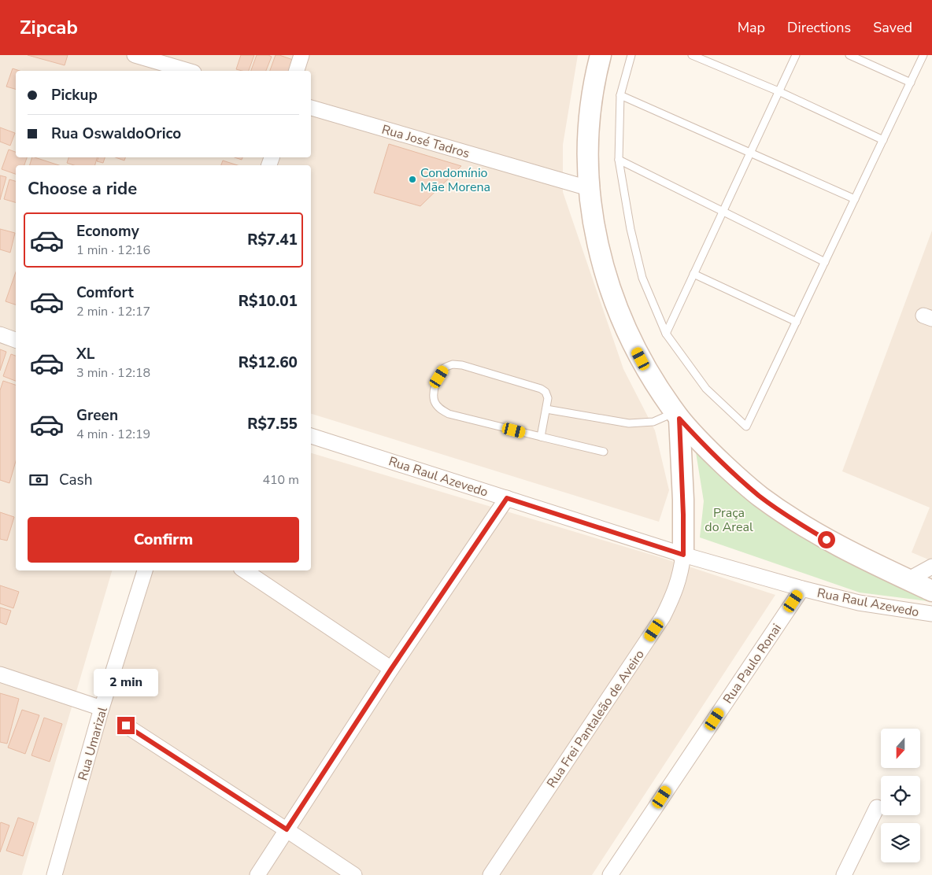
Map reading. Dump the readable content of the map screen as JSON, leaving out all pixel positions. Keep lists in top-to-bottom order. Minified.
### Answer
{"streets":{"street":["Rua José Tadros","Rua Raul Azevedo","Rua Paulo Ronai","Rua Frei Pantaleão de Aveiro","Rua Umarizal"]},"crossings":[["Rua Raul Azevedo","Rua Paulo Ronai"],["Rua Raul Azevedo","Rua Frei Pantaleão de Aveiro"]],"parks":["Praça do Areal"],"places":["Condomínio Mãe Morena"],"north":"bottom","page":{"header":"Zipcab","nav":["Map","Directions","Saved"],"banner":["Pickup","Rua OswaldoOrico"],"heading":"Choose a ride","list":[{"name":"Economy","note":"1 min · 12:16","value":"R$7.41"},{"name":"Comfort","note":"2 min · 12:17","value":"R$10.01"},{"name":"XL","note":"3 min · 12:18","value":"R$12.60"},{"name":"Green","note":"4 min · 12:19","value":"R$7.55"}],"pay":["Cash","410 m"],"buttons":"Confirm","bubble":"2 min"}}
